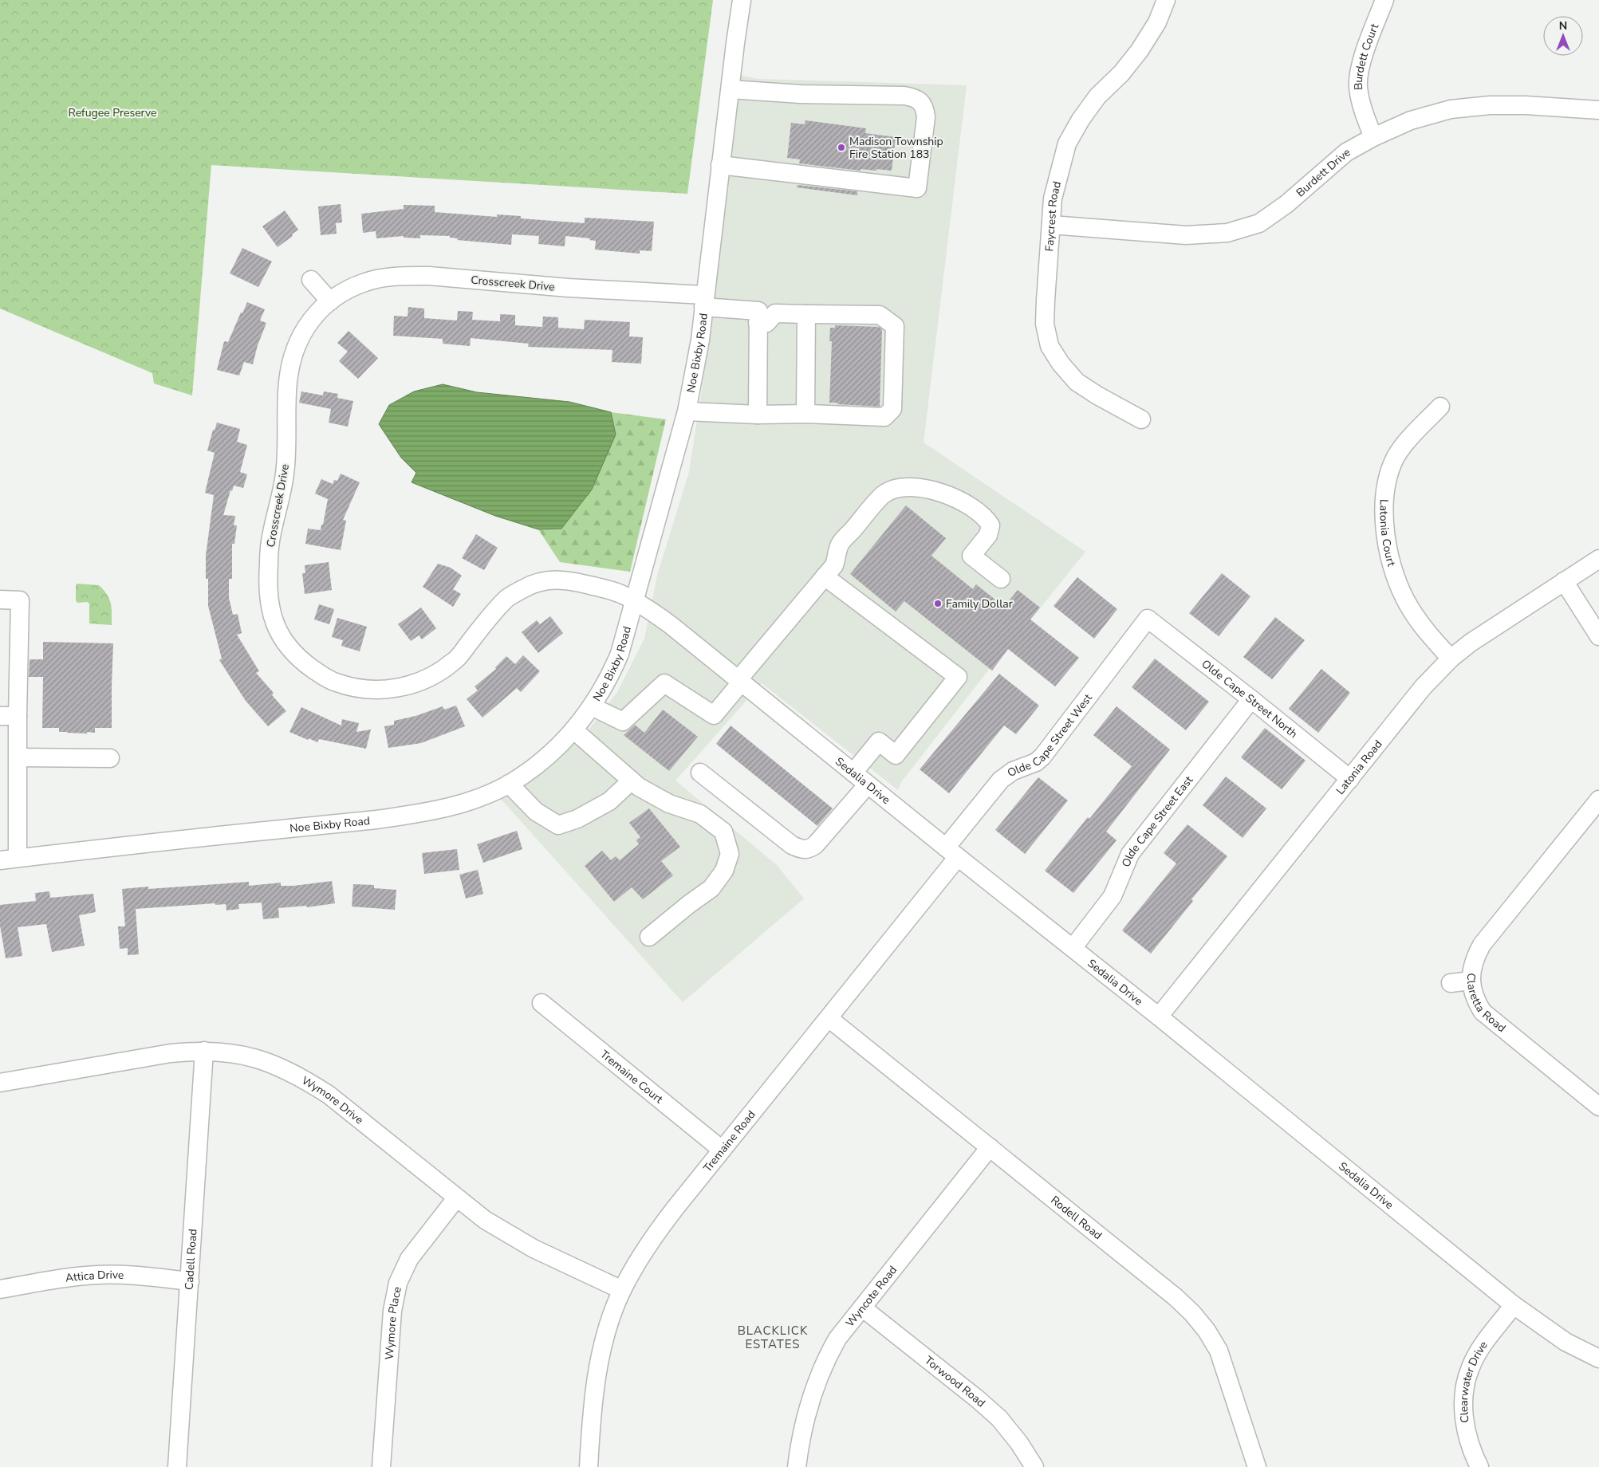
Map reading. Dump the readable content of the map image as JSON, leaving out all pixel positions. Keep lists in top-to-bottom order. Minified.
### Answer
{"streets":{"street":["Burdett Court","Burdett Drive","Faycrest Road","Crosscreek Drive","Noe Bixby Road","Latonia Court","Olde Cape Street North","Olde Cape Street West","Latonia Road","Sedalia Drive","Olde Cape Street East","Claretta Road","Tremaine Court","Wymore Drive","Tremaine Road","Rodell Road","Cadell Road","Attica Drive","Wyncote Road","Wymore Place","Torwood Road","Clearwater Drive"]},"crossings":[["Burdett Court","Burdett Drive"],["Burdett Drive","Faycrest Road"],["Crosscreek Drive","Noe Bixby Road"],["Crosscreek Drive","Sedalia Drive"],["Noe Bixby Road","Sedalia Drive"],["Latonia Court","Latonia Road"],["Olde Cape Street North","Olde Cape Street West"],["Olde Cape Street North","Latonia Road"],["Olde Cape Street North","Olde Cape Street East"],["Olde Cape Street West","Sedalia Drive"],["Olde Cape Street West","Tremaine Road"],["Latonia Road","Sedalia Drive"],["Sedalia Drive","Olde Cape Street East"],["Sedalia Drive","Tremaine Road"],["Sedalia Drive","Clearwater Drive"],["Tremaine Court","Tremaine Road"],["Wymore Drive","Tremaine Road"],["Wymore Drive","Cadell Road"],["Wymore Drive","Wymore Place"],["Tremaine Road","Rodell Road"],["Rodell Road","Wyncote Road"],["Cadell Road","Attica Drive"],["Wyncote Road","Torwood Road"]],"districts":["BLACKLICK ESTATES"],"parks":["Refugee Preserve"],"places":["Madison Township Fire Station 183","Family Dollar"],"north":"top"}
